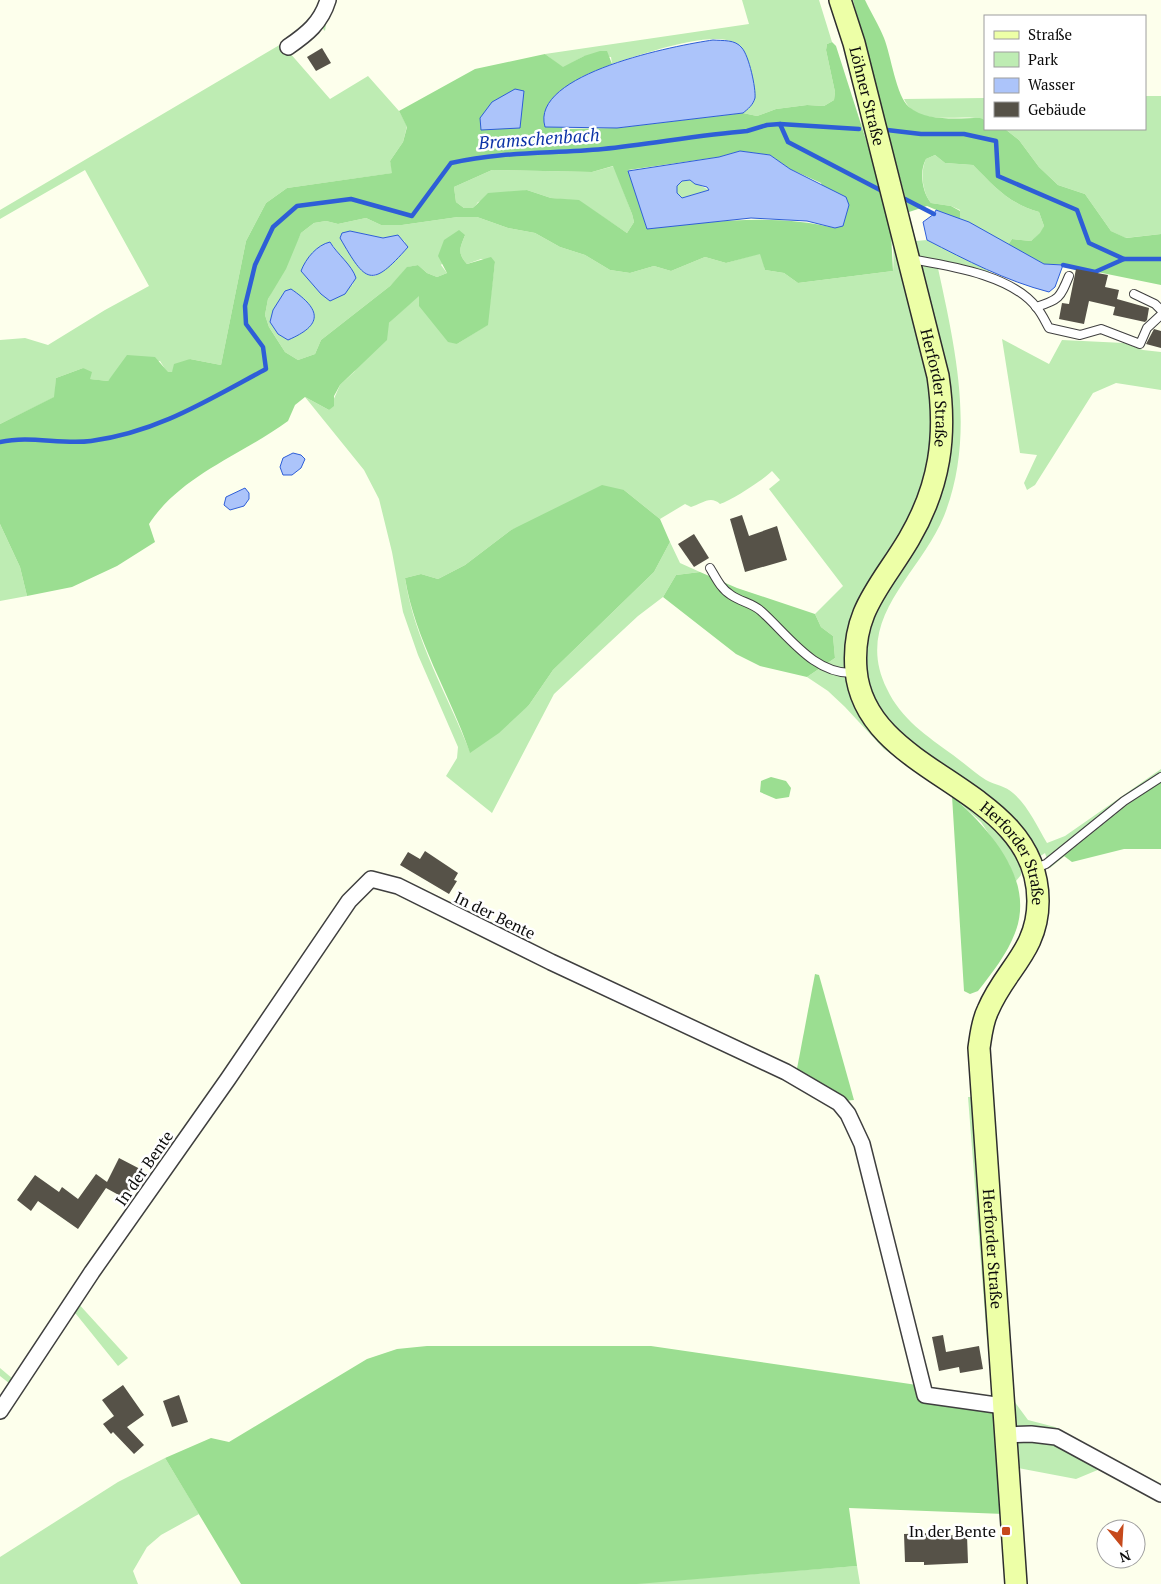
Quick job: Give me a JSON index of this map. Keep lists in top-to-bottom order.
{
  "streets": {
    "main road": ["Löhner Straße", "Herforder Straße"],
    "street": ["In der Bente"]
  },
  "crossings": [
    ["Löhner Straße", "Herforder Straße"],
    ["Herforder Straße", "In der Bente"]
  ],
  "water": ["Bramschenbach"],
  "places": {
    "transit": ["In der Bente"]
  },
  "legend": [
    "Straße",
    "Park",
    "Wasser",
    "Gebäude"
  ],
  "north": "bottom"
}
